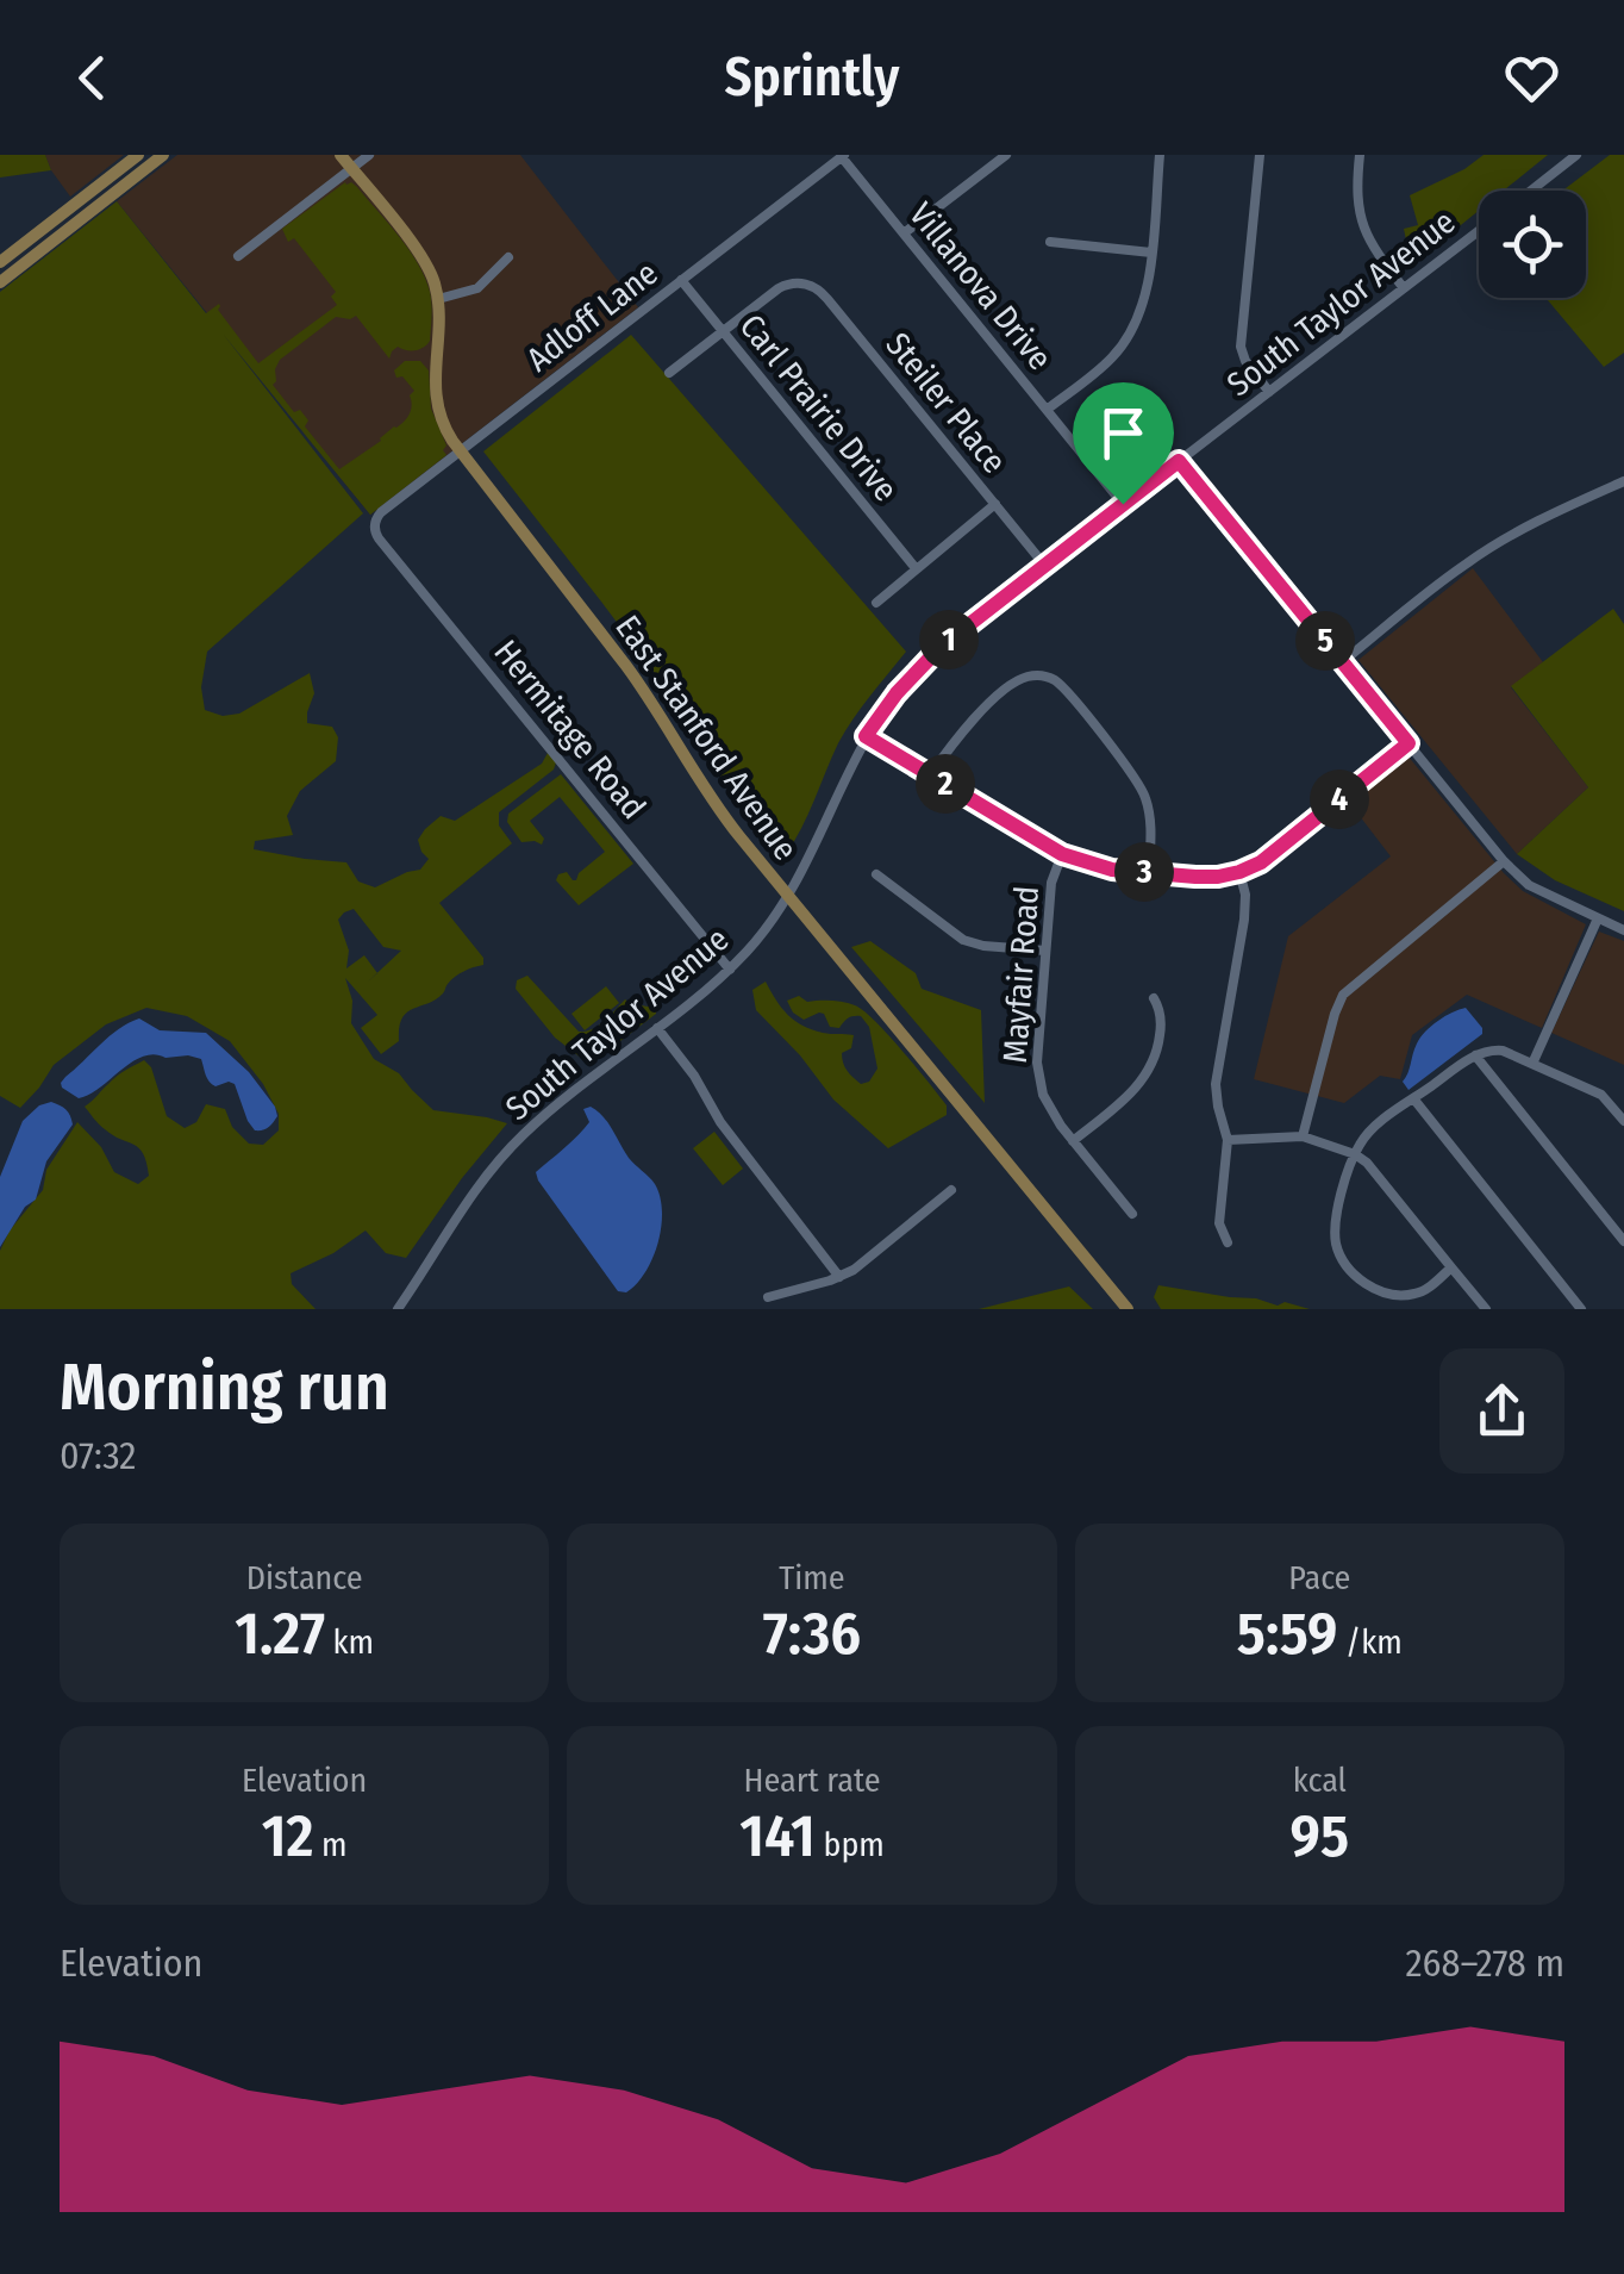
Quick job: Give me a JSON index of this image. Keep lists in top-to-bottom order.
{
  "streets": {
    "main road": ["East Stanford Avenue"],
    "street": [
      "Villanova Drive",
      "South Taylor Avenue",
      "Adloff Lane",
      "Steiler Place",
      "Carl Prairie Drive",
      "Hermitage Road",
      "Mayfair Road"
    ]
  },
  "crossings": [
    ["Villanova Drive", "South Taylor Avenue"],
    ["Villanova Drive", "Adloff Lane"],
    ["South Taylor Avenue", "Steiler Place"],
    ["South Taylor Avenue", "Hermitage Road"],
    ["South Taylor Avenue", "East Stanford Avenue"],
    ["Adloff Lane", "Carl Prairie Drive"],
    ["Adloff Lane", "Hermitage Road"],
    ["Adloff Lane", "East Stanford Avenue"],
    ["Steiler Place", "Carl Prairie Drive"]
  ],
  "page": {
    "header": "Sprintly",
    "pins": [
      "1",
      "5",
      "2",
      "4",
      "3"
    ],
    "heading": ["Morning run", "07:32"],
    "stats": [
      ["Distance", "1.27 km"],
      ["Time", "7:36"],
      ["Pace", "5:59 /km"],
      ["Elevation", "12 m"],
      ["Heart rate", "141 bpm"],
      ["kcal", "95"]
    ],
    "chart": ["Elevation", "268–278 m"]
  }
}
